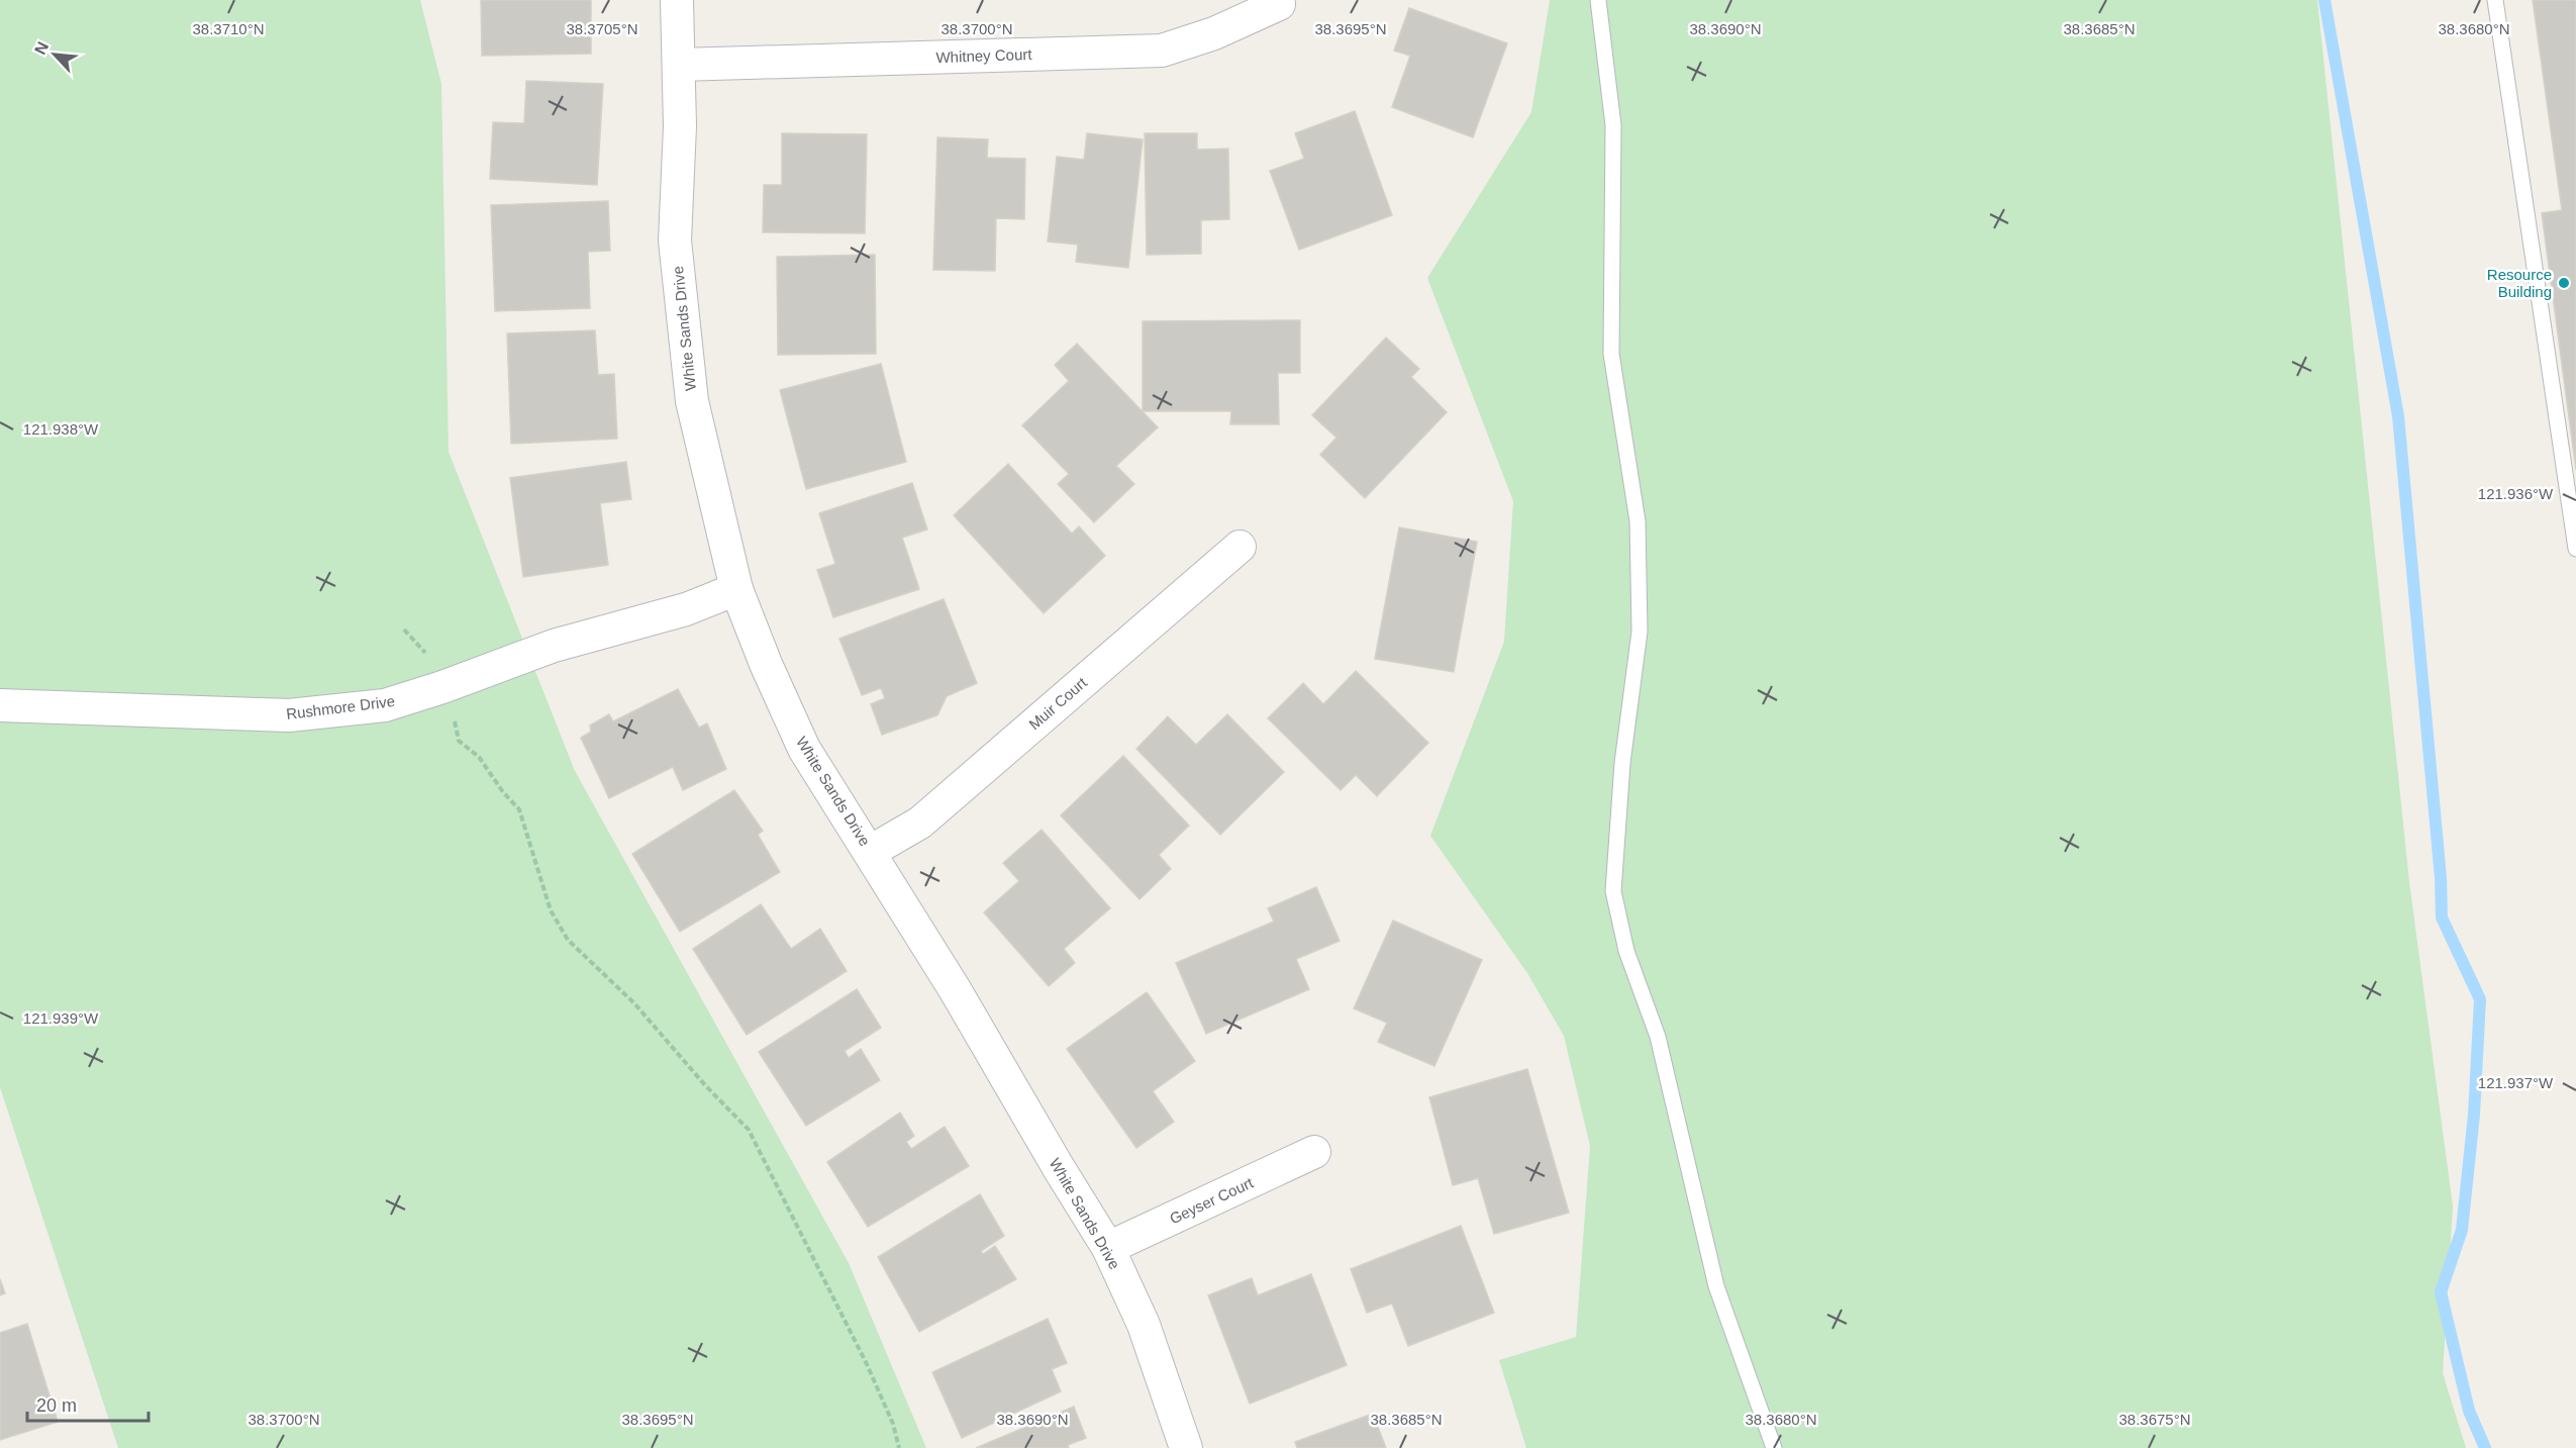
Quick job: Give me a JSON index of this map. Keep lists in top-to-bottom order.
{
  "streets": {
    "street": [
      "Whitney Court",
      "White Sands Drive",
      "Muir Court",
      "Rushmore Drive",
      "Geyser Court"
    ]
  },
  "crossings": [
    ["Whitney Court", "White Sands Drive"],
    ["White Sands Drive", "Muir Court"],
    ["White Sands Drive", "Rushmore Drive"],
    ["White Sands Drive", "Geyser Court"]
  ],
  "places": ["Resource Building"],
  "scale_bar": "20 m",
  "north": "top left",
  "coordinates": [
    "38.3710°N",
    "38.3705°N",
    "38.3700°N",
    "38.3695°N",
    "38.3690°N",
    "38.3685°N",
    "38.3680°N",
    "121.938°W",
    "121.936°W",
    "121.939°W",
    "121.937°W",
    "38.3675°N"
  ]
}
